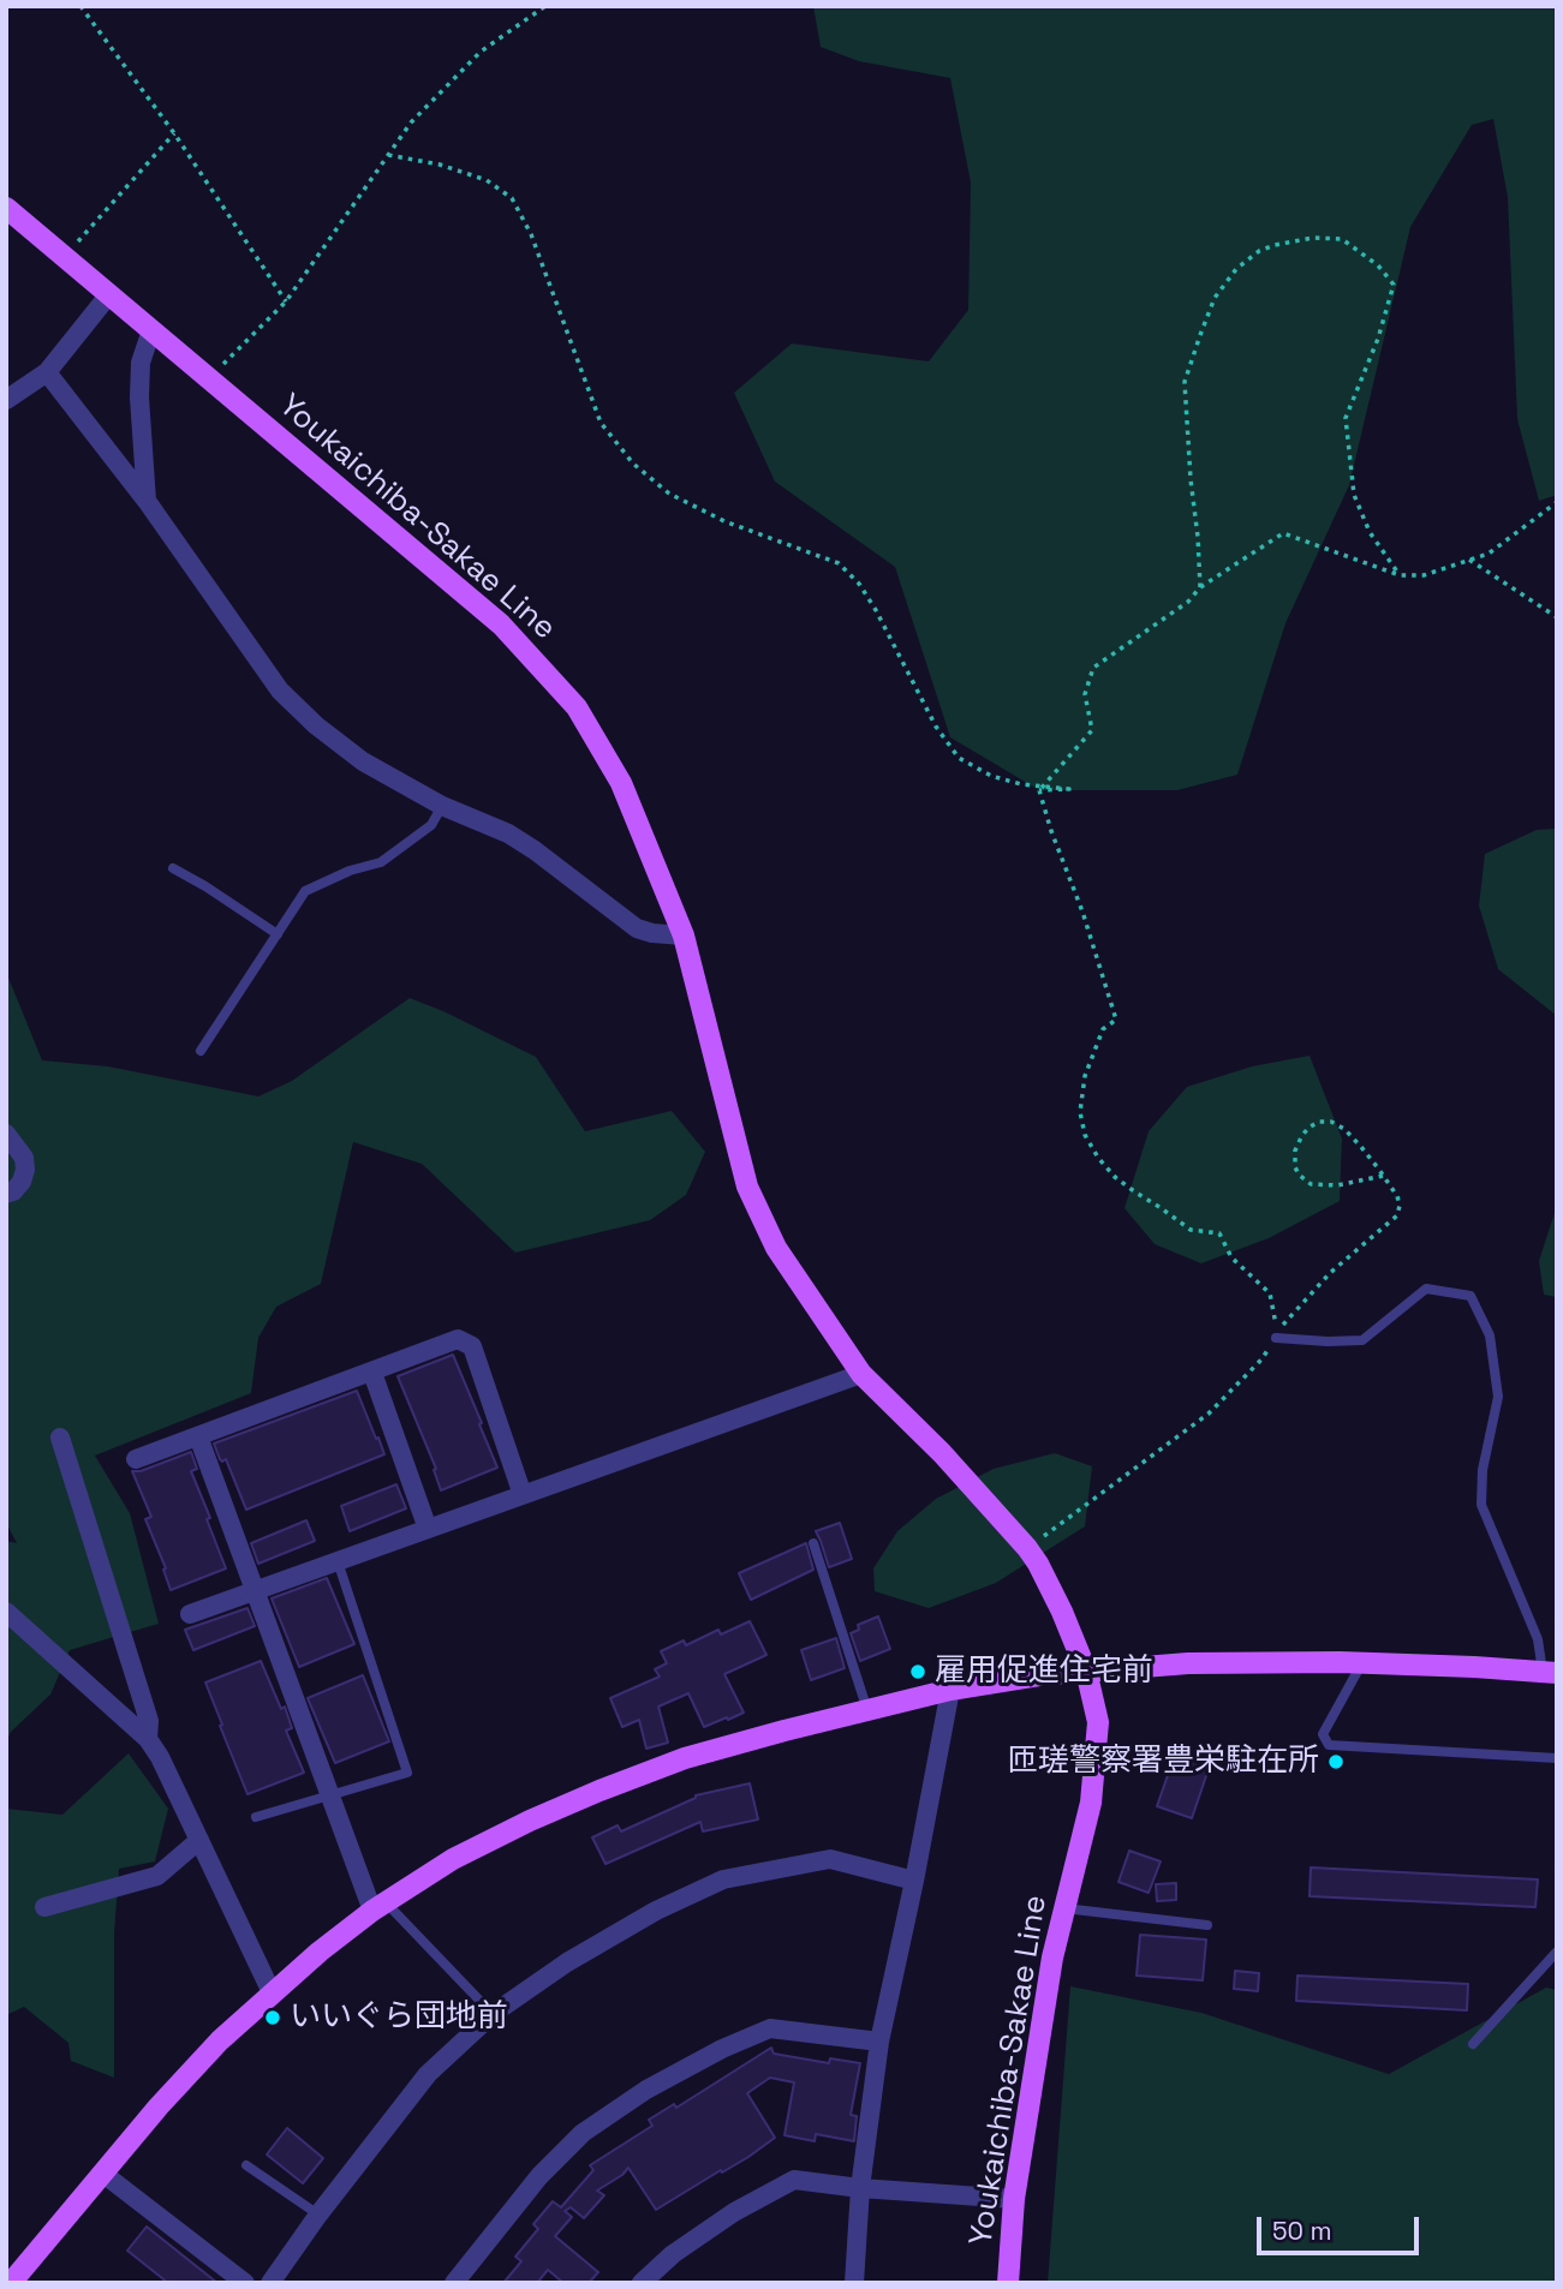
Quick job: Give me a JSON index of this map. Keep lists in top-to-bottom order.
{
  "streets": {
    "main road": ["Youkaichiba-Sakae Line"]
  },
  "places": ["雇用促進住宅前", "匝瑳警察署豊栄駐在所", "いいぐら団地前"],
  "scale_bar": "50 m"
}
